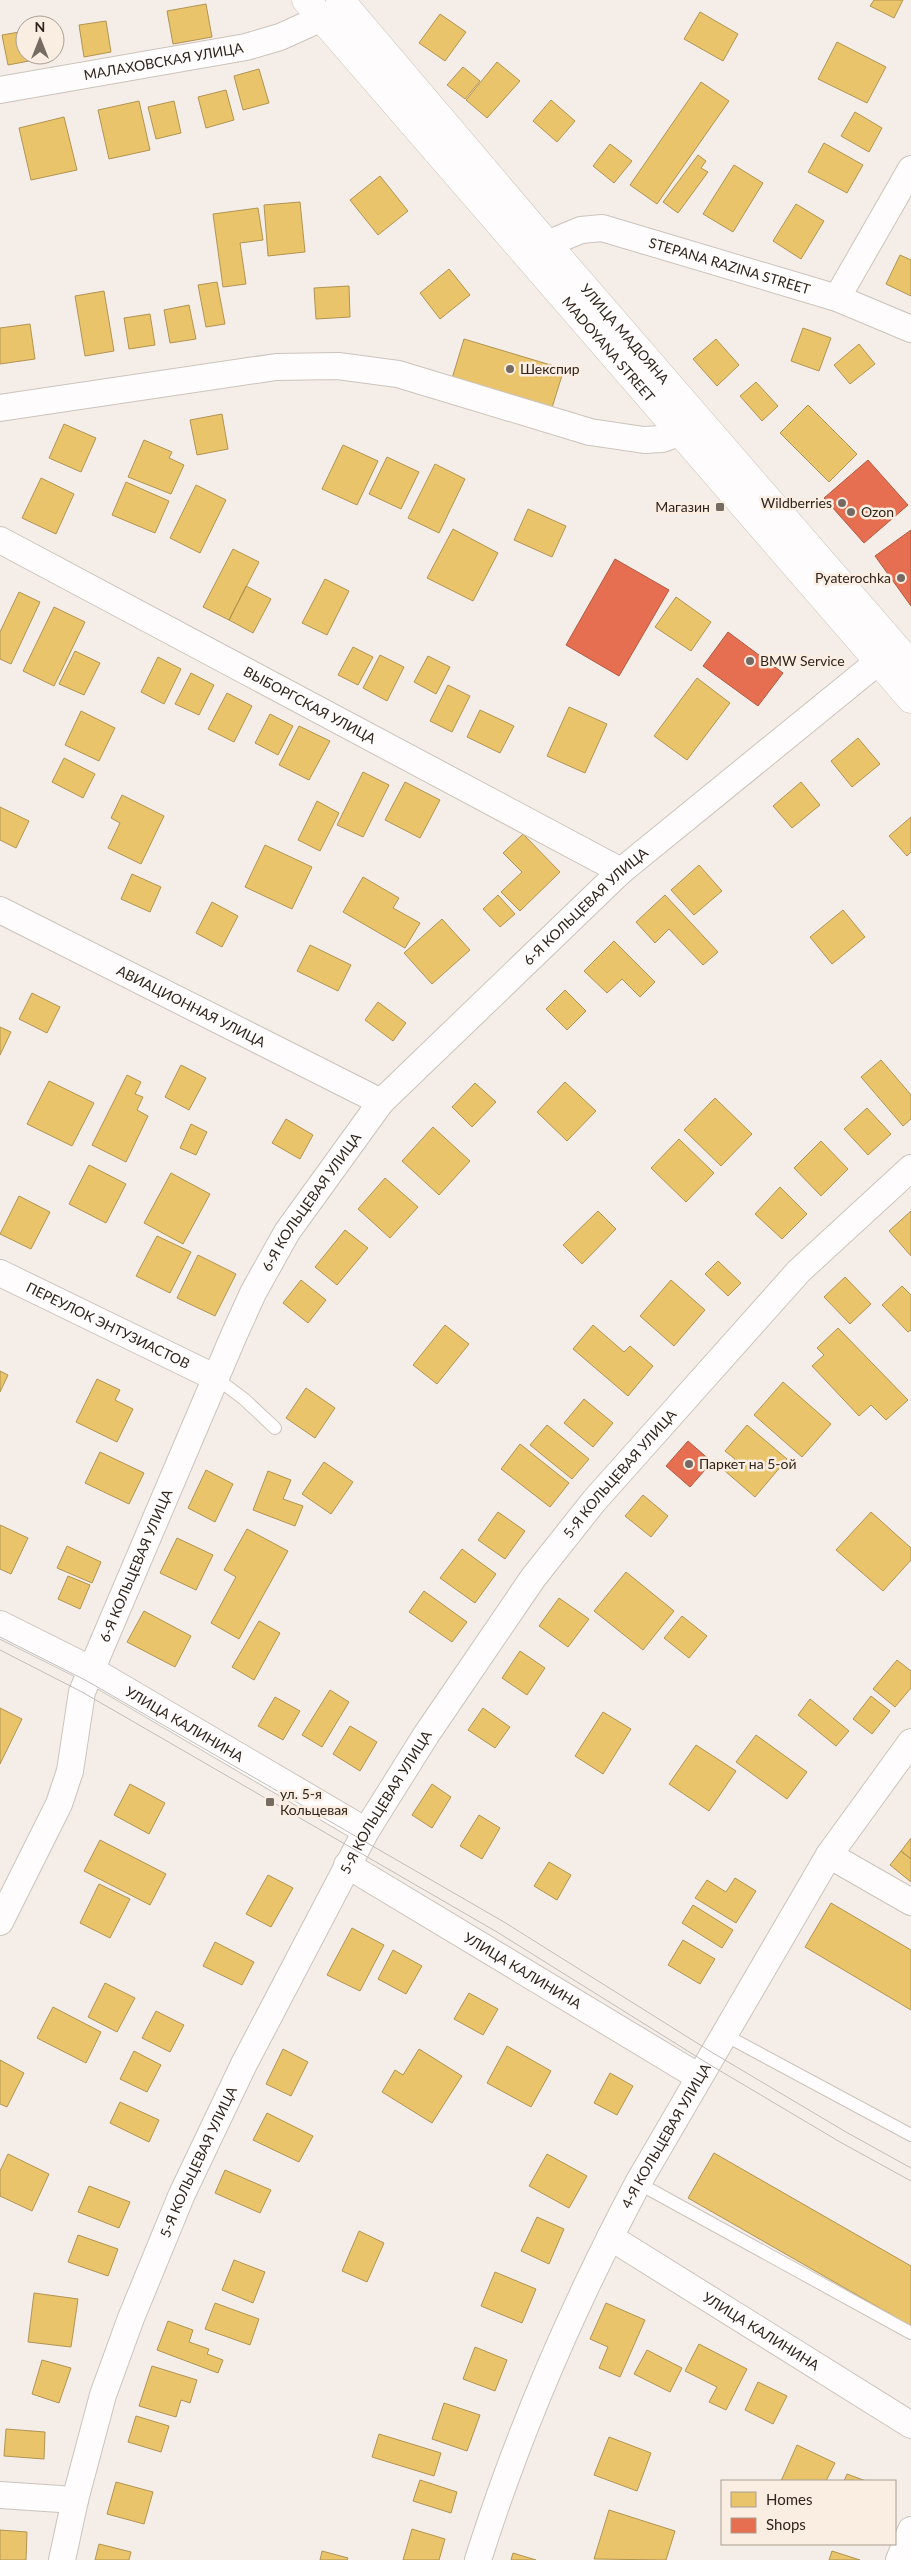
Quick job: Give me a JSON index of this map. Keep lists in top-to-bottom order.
{
  "streets": {
    "main road": ["УЛИЦА МАДОЯНА", "MADOYANA STREET"],
    "street": [
      "МАЛАХОВСКАЯ УЛИЦА",
      "STEPANA RAZINA STREET",
      "ВЫБОРГСКАЯ УЛИЦА",
      "6-Я КОЛЬЦЕВАЯ УЛИЦА",
      "АВИАЦИОННАЯ УЛИЦА",
      "ПЕРЕУЛОК ЭНТУЗИАСТОВ",
      "5-Я КОЛЬЦЕВАЯ УЛИЦА",
      "УЛИЦА КАЛИНИНА",
      "4-Я КОЛЬЦЕВАЯ УЛИЦА"
    ]
  },
  "crossings": [
    ["МАЛАХОВСКАЯ УЛИЦА", "УЛИЦА МАДОЯНА"],
    ["МАЛАХОВСКАЯ УЛИЦА", "MADOYANA STREET"],
    ["STEPANA RAZINA STREET", "УЛИЦА МАДОЯНА"],
    ["УЛИЦА МАДОЯНА", "MADOYANA STREET"],
    ["УЛИЦА МАДОЯНА", "6-Я КОЛЬЦЕВАЯ УЛИЦА"],
    ["MADOYANA STREET", "6-Я КОЛЬЦЕВАЯ УЛИЦА"],
    ["ВЫБОРГСКАЯ УЛИЦА", "6-Я КОЛЬЦЕВАЯ УЛИЦА"],
    ["6-Я КОЛЬЦЕВАЯ УЛИЦА", "АВИАЦИОННАЯ УЛИЦА"],
    ["6-Я КОЛЬЦЕВАЯ УЛИЦА", "ПЕРЕУЛОК ЭНТУЗИАСТОВ"],
    ["6-Я КОЛЬЦЕВАЯ УЛИЦА", "УЛИЦА КАЛИНИНА"],
    ["5-Я КОЛЬЦЕВАЯ УЛИЦА", "УЛИЦА КАЛИНИНА"],
    ["УЛИЦА КАЛИНИНА", "4-Я КОЛЬЦЕВАЯ УЛИЦА"]
  ],
  "places": {
    "other": [
      "Шекспир",
      "Wildberries",
      "Ozon",
      "Pyaterochka",
      "BMW Service",
      "Паркет на 5-ой"
    ],
    "transit": ["Магазин", "ул. 5-я Кольцевая"]
  },
  "legend": ["Homes", "Shops"],
  "north": "top"
}
